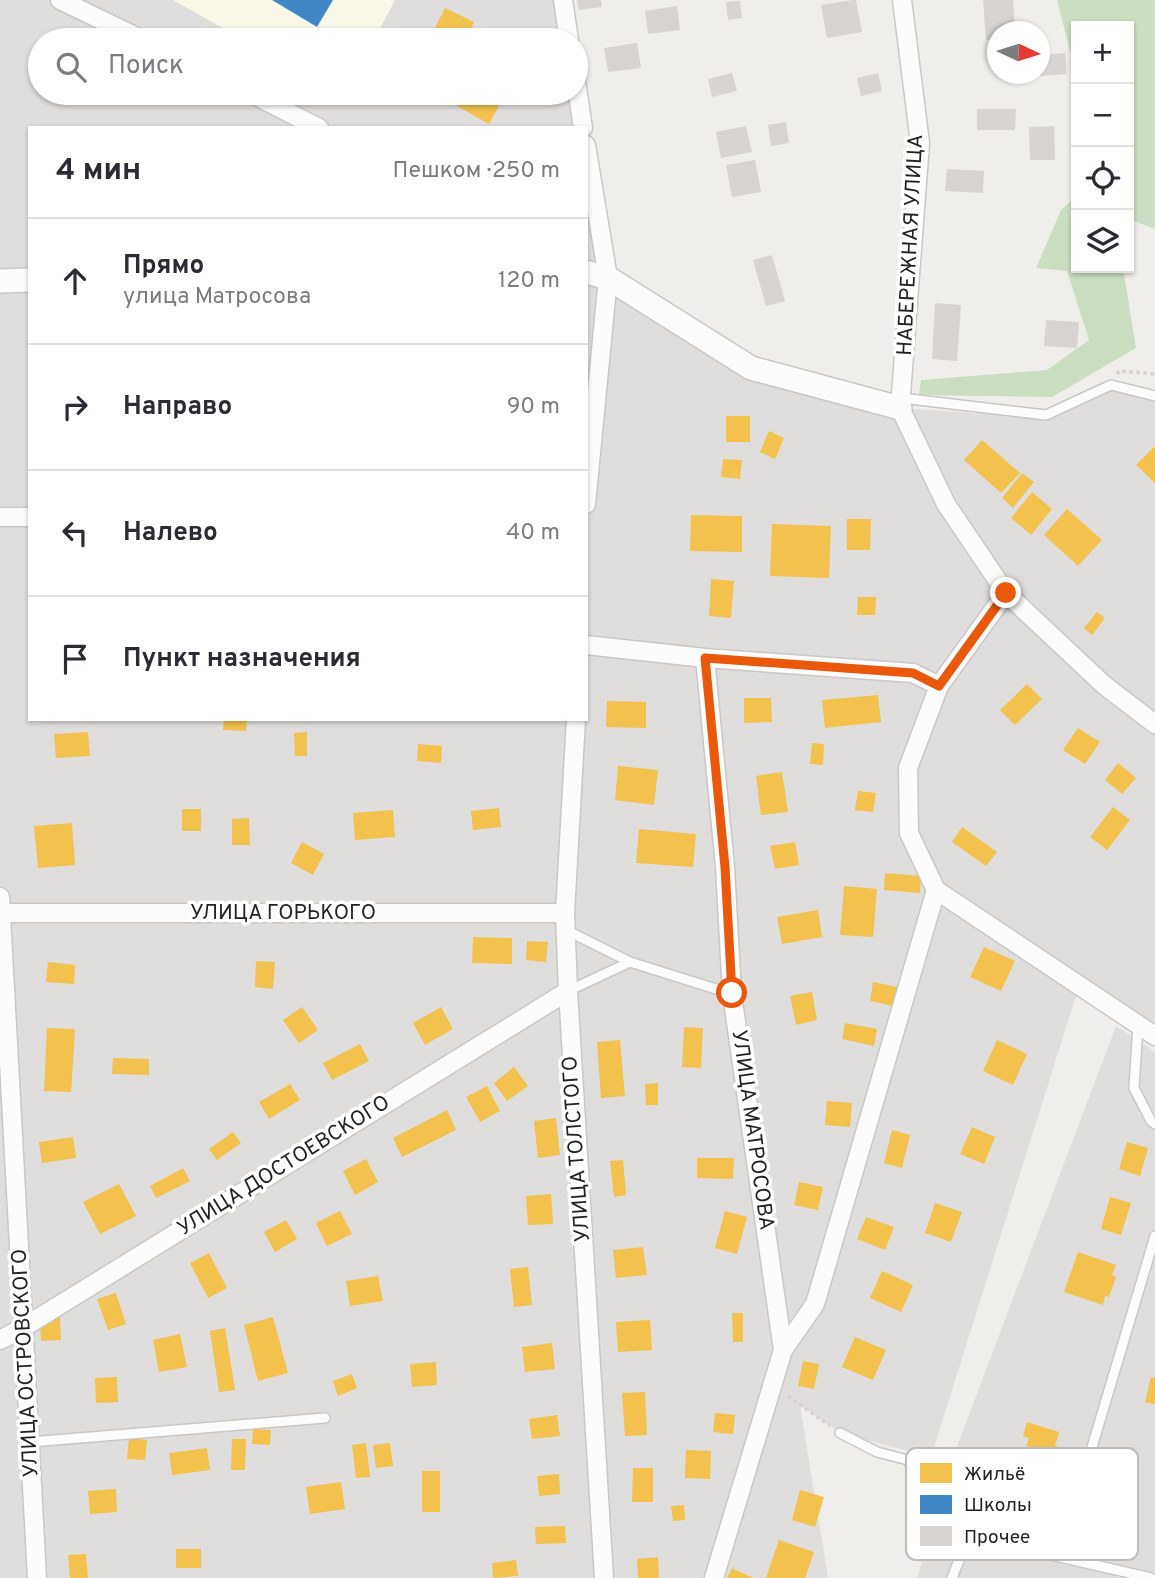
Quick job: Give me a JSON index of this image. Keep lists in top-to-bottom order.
{
  "streets": {
    "street": [
      "НАБЕРЕЖНАЯ УЛИЦА",
      "УЛИЦА ГОРЬКОГО",
      "УЛИЦА МАТРОСОВА",
      "УЛИЦА ТОЛСТОГО",
      "УЛИЦА ДОСТОЕВСКОГО",
      "УЛИЦА ОСТРОВСКОГО"
    ]
  },
  "crossings": [
    ["УЛИЦА ГОРЬКОГО", "УЛИЦА ТОЛСТОГО"],
    ["УЛИЦА ГОРЬКОГО", "УЛИЦА ОСТРОВСКОГО"],
    ["УЛИЦА ТОЛСТОГО", "УЛИЦА ДОСТОЕВСКОГО"],
    ["УЛИЦА ДОСТОЕВСКОГО", "УЛИЦА ОСТРОВСКОГО"]
  ],
  "legend": ["Жильё", "Школы", "Прочее"],
  "north": "right",
  "page": {
    "map_buttons": ["+", "−"],
    "search": "Поиск",
    "heading": ["4 мин", "Пешком · 250 m"],
    "list": [
      ["Прямо", "улица Матросова", "120 m"],
      ["Направо", "90 m"],
      ["Налево", "40 m"],
      "Пункт назначения"
    ]
  }
}
